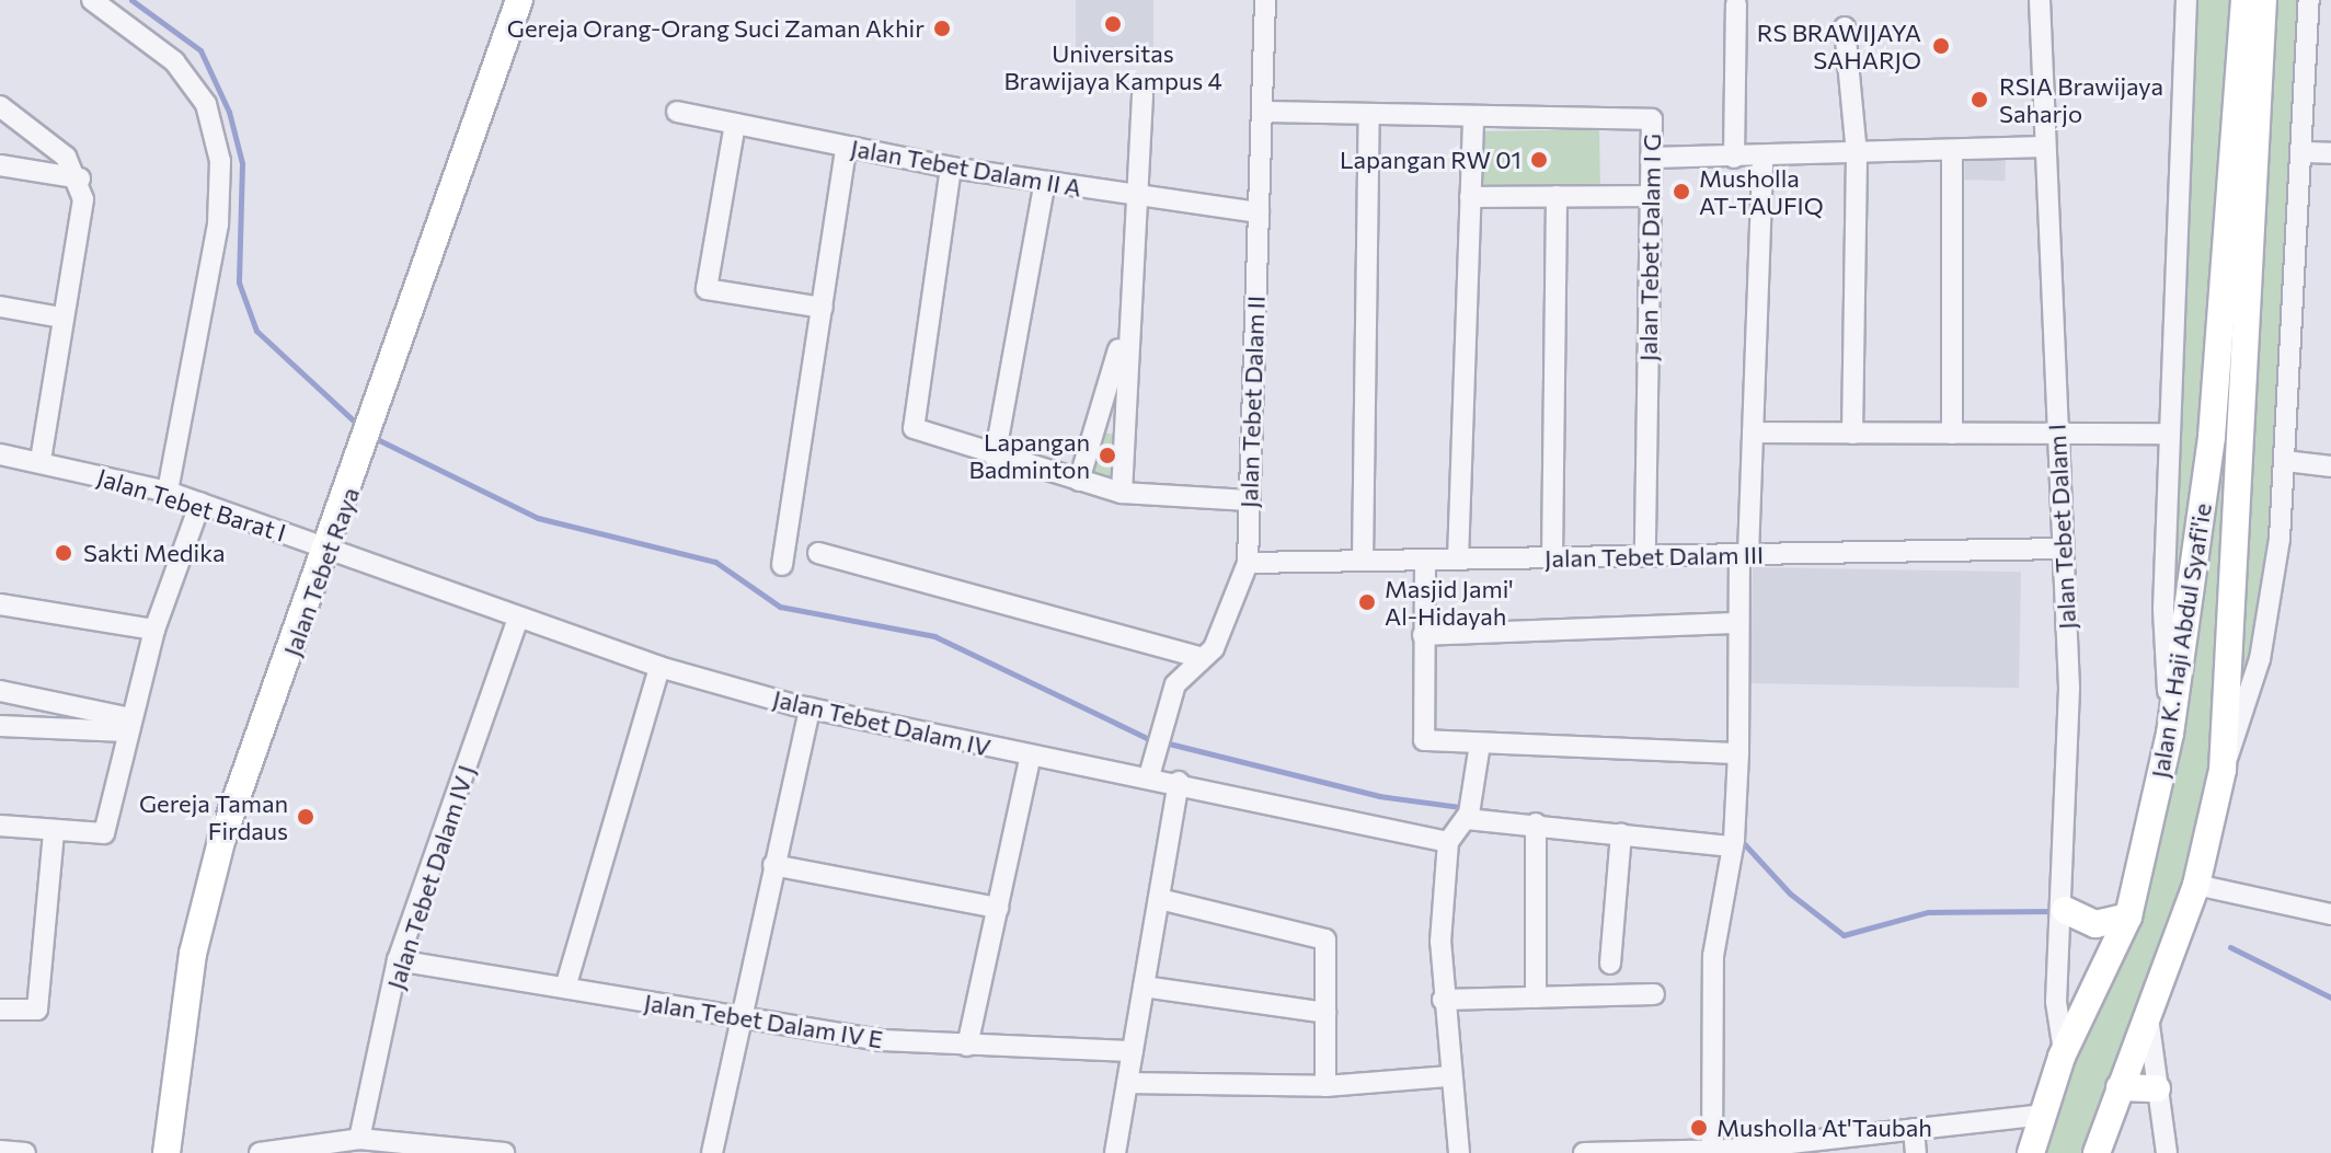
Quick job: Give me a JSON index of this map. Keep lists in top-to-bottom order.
{
  "streets": {
    "main road": ["Jalan Tebet Raya", "Jalan K. Haji Abdul Syafi'ie"],
    "street": [
      "Jalan Tebet Dalam II A",
      "Jalan Tebet Dalam I G",
      "Jalan Tebet Dalam II",
      "Jalan Tebet Barat I",
      "Jalan Tebet Dalam I",
      "Jalan Tebet Dalam III",
      "Jalan Tebet Dalam IV",
      "Jalan Tebet Dalam IV J",
      "Jalan Tebet Dalam IV E"
    ]
  },
  "crossings": [
    ["Jalan Tebet Dalam II A", "Jalan Tebet Dalam II"],
    ["Jalan Tebet Dalam I G", "Jalan Tebet Dalam II"],
    ["Jalan Tebet Dalam I G", "Jalan Tebet Dalam III"],
    ["Jalan Tebet Dalam II", "Jalan Tebet Dalam III"],
    ["Jalan Tebet Dalam II", "Jalan Tebet Dalam IV"],
    ["Jalan Tebet Barat I", "Jalan Tebet Raya"],
    ["Jalan Tebet Barat I", "Jalan Tebet Dalam IV"],
    ["Jalan Tebet Dalam I", "Jalan Tebet Dalam III"],
    ["Jalan Tebet Dalam I", "Jalan K. Haji Abdul Syafi'ie"],
    ["Jalan Tebet Raya", "Jalan Tebet Dalam IV"],
    ["Jalan Tebet Dalam IV", "Jalan Tebet Dalam IV J"],
    ["Jalan Tebet Dalam IV J", "Jalan Tebet Dalam IV E"]
  ],
  "places": [
    "Universitas Brawijaya Kampus 4",
    "Gereja Orang-Orang Suci Zaman Akhir",
    "RS BRAWIJAYA SAHARJO",
    "RSIA Brawijaya Saharjo",
    "Lapangan RW 01",
    "Musholla AT-TAUFIQ",
    "Lapangan Badminton",
    "Sakti Medika",
    "Masjid Jami' Al-Hidayah",
    "Gereja Taman Firdaus",
    "Musholla At'Taubah"
  ]
}
